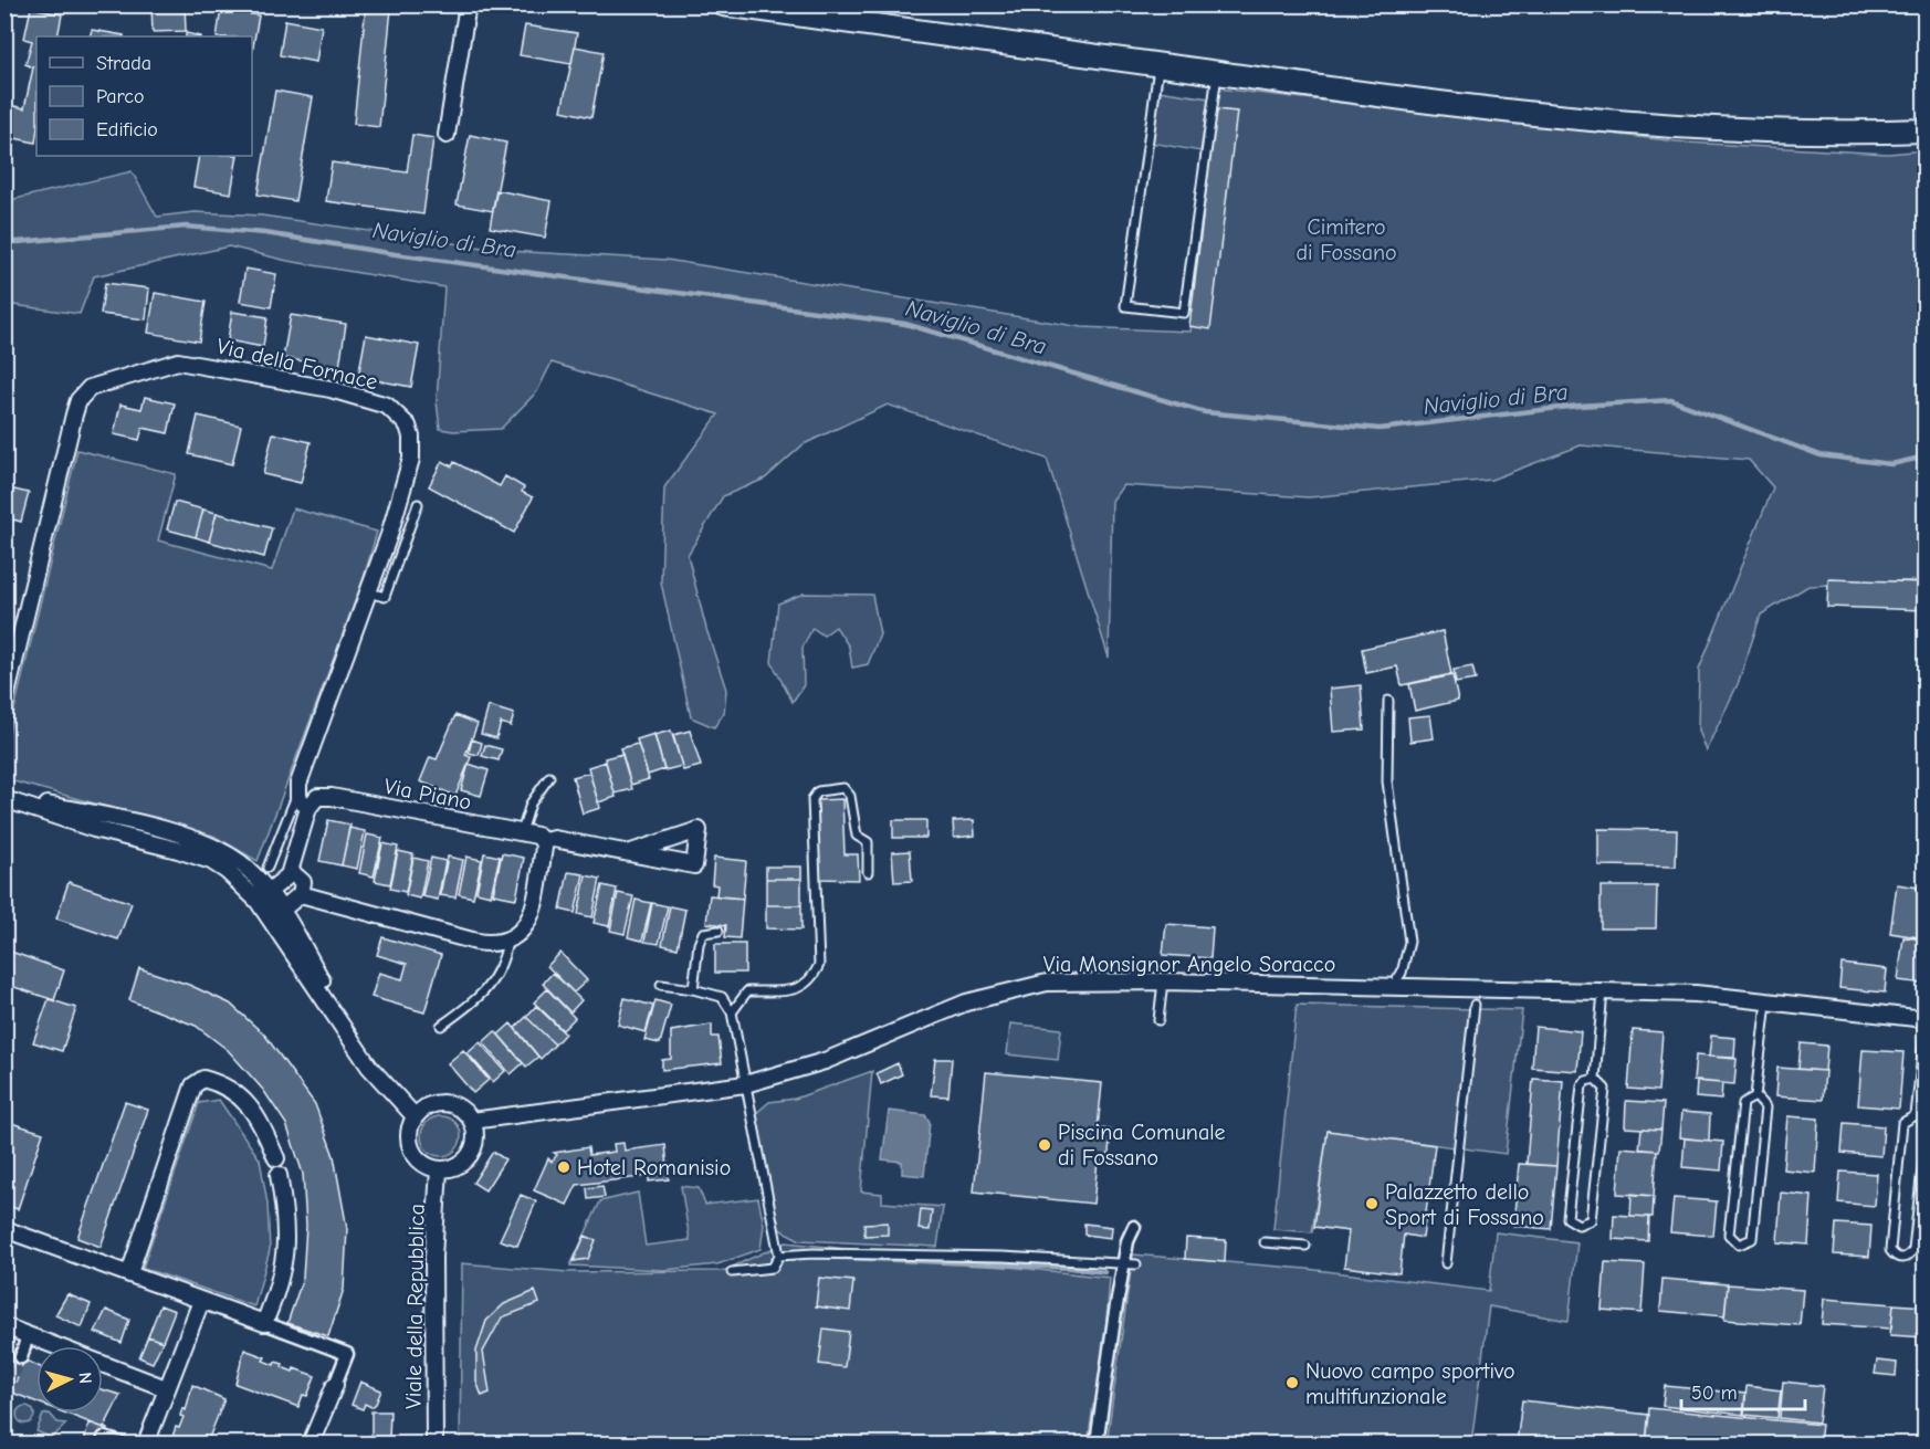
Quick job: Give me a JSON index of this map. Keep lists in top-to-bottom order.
{
  "streets": {
    "street": [
      "Via della Fornace",
      "Via Piano",
      "Via Monsignor Angelo Soracco",
      "Viale della Repubblica"
    ]
  },
  "crossings": [
    ["Via Monsignor Angelo Soracco", "Viale della Repubblica"]
  ],
  "water": ["Naviglio di Bra"],
  "parks": ["Cimitero di Fossano"],
  "places": [
    "Piscina Comunale di Fossano",
    "Hotel Romanisio",
    "Palazzetto dello Sport di Fossano",
    "Nuovo campo sportivo multifunzionale"
  ],
  "legend": ["Strada", "Parco", "Edificio"],
  "scale_bar": "50 m",
  "north": "right"
}
